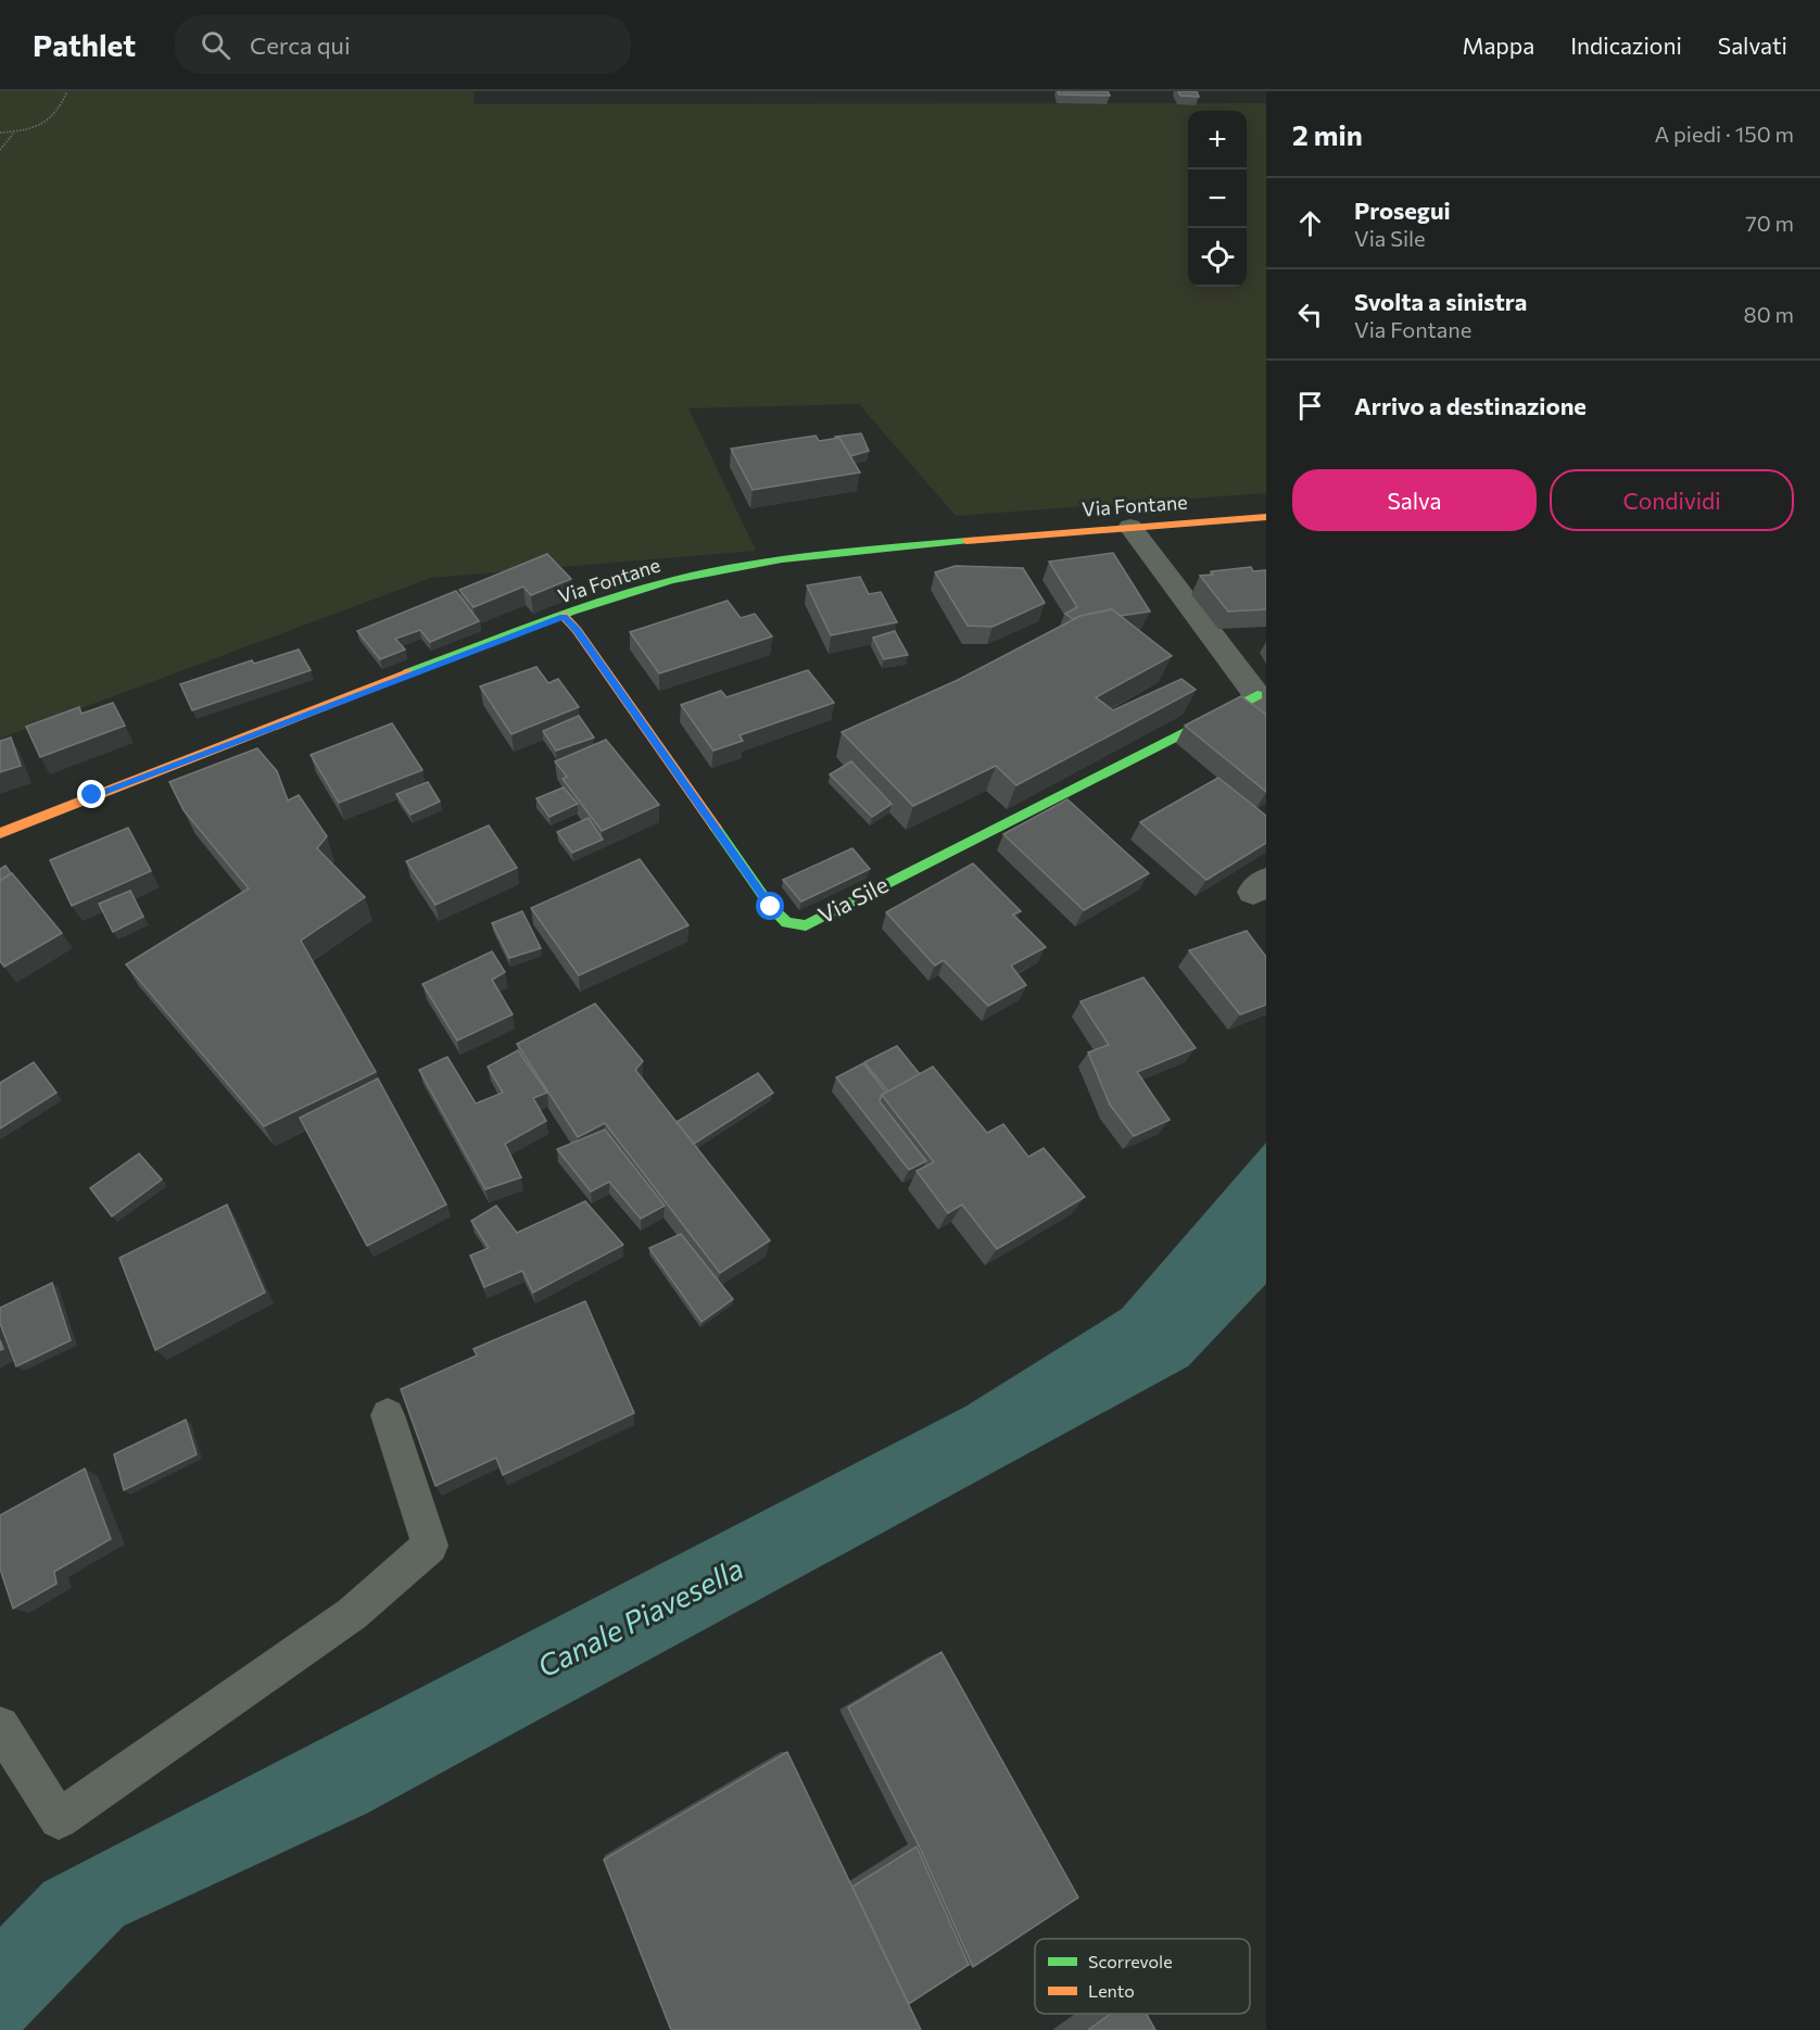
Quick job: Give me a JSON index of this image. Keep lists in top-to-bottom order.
{
  "streets": {
    "street": ["Via Fontane", "Via Sile"]
  },
  "crossings": [
    ["Via Fontane", "Via Sile"]
  ],
  "water": ["Canale Piavesella"],
  "legend": ["Scorrevole", "Lento"],
  "page": {
    "header": "Pathlet",
    "search": "Cerca qui",
    "nav": ["Mappa", "Indicazioni", "Salvati"],
    "heading": ["2 min", "A piedi · 150 m"],
    "map_buttons": ["+", "−"],
    "list": [
      ["Prosegui", "Via Sile", "70 m"],
      ["Svolta a sinistra", "Via Fontane", "80 m"],
      "Arrivo a destinazione"
    ],
    "buttons": ["Salva", "Condividi"]
  }
}
